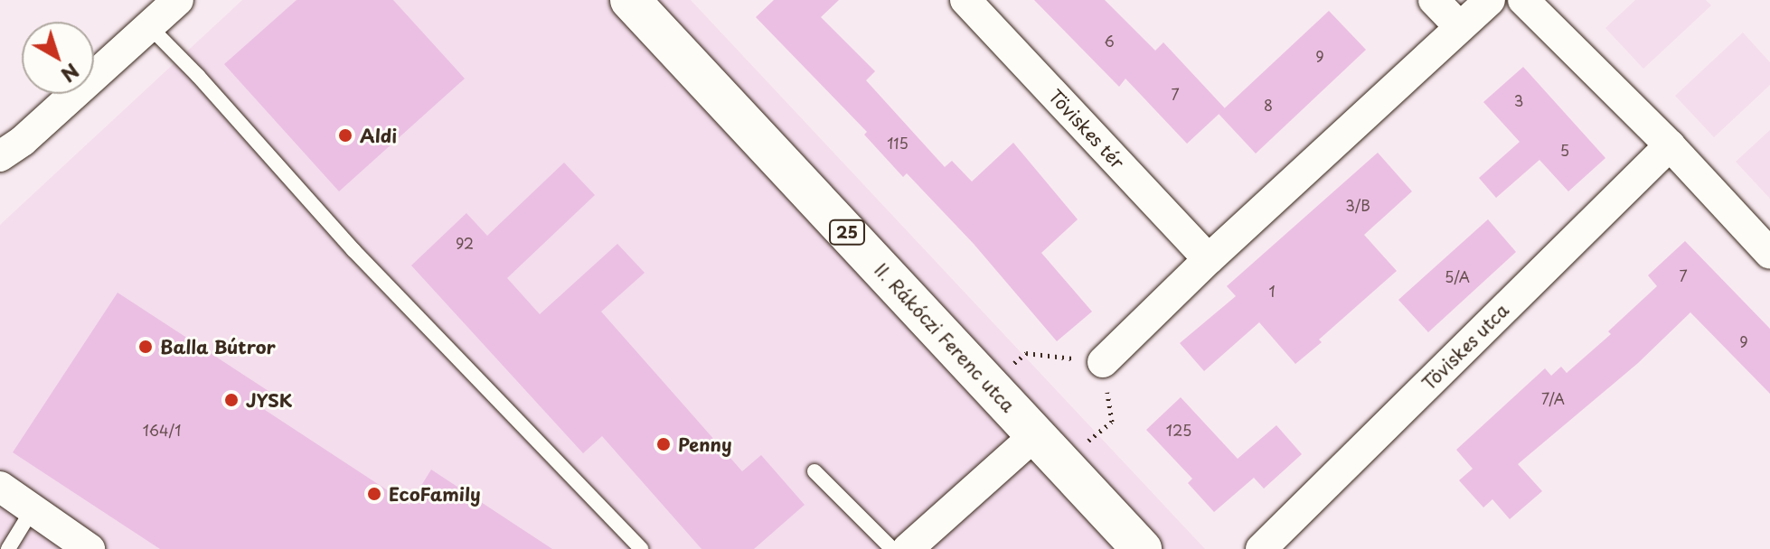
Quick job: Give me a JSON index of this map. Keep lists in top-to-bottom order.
{
  "streets": {
    "main road": ["25", "II. Rákóczi Ferenc utca"],
    "street": ["Töviskes tér", "Töviskes utca"]
  },
  "places": [
    "Aldi",
    "Balla Bútror",
    "JYSK",
    "Penny",
    "EcoFamily"
  ],
  "house_numbers": [
    "6",
    "9",
    "7",
    "3",
    "8",
    "115",
    "5",
    "3/B",
    "92",
    "7",
    "5/A",
    "1",
    "9",
    "7/A",
    "164/1",
    "125"
  ],
  "north": "bottom right"
}
